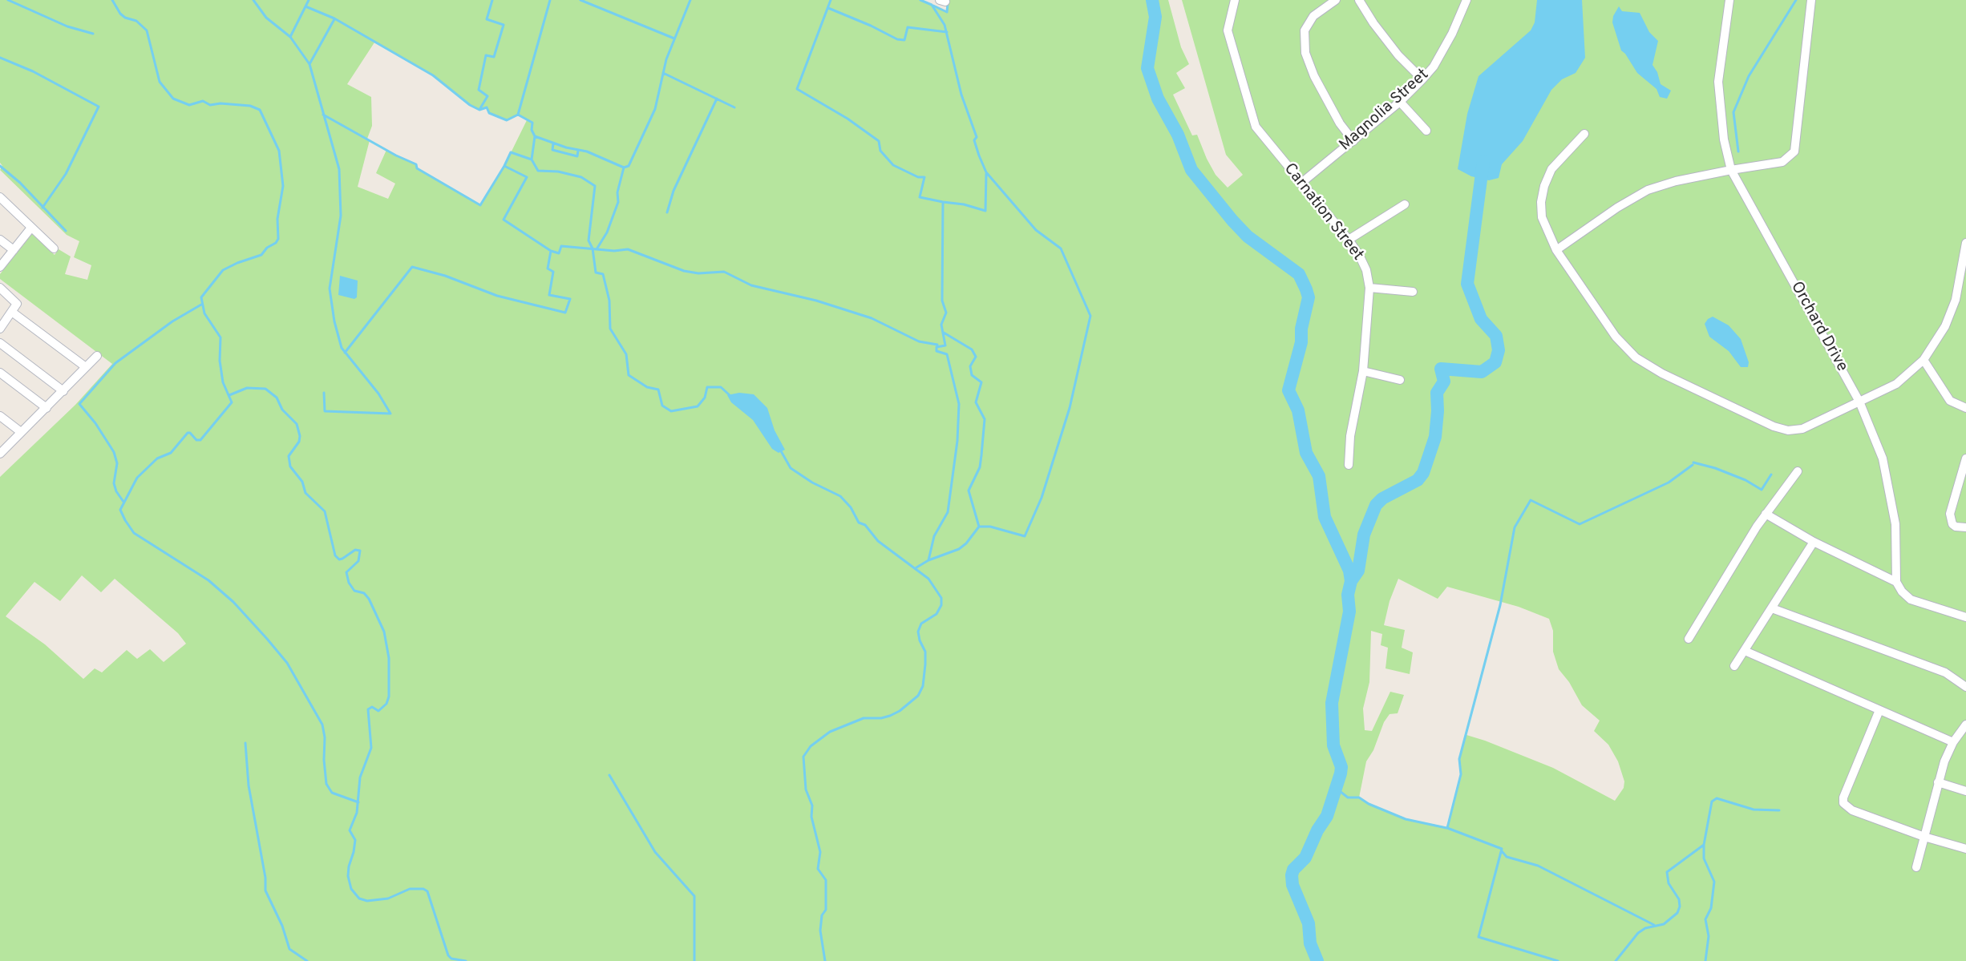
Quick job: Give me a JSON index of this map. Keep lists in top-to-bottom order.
{
  "streets": {
    "street": ["Magnolia Street", "Carnation Street", "Orchard Drive"]
  },
  "crossings": [
    ["Magnolia Street", "Carnation Street"]
  ]
}
